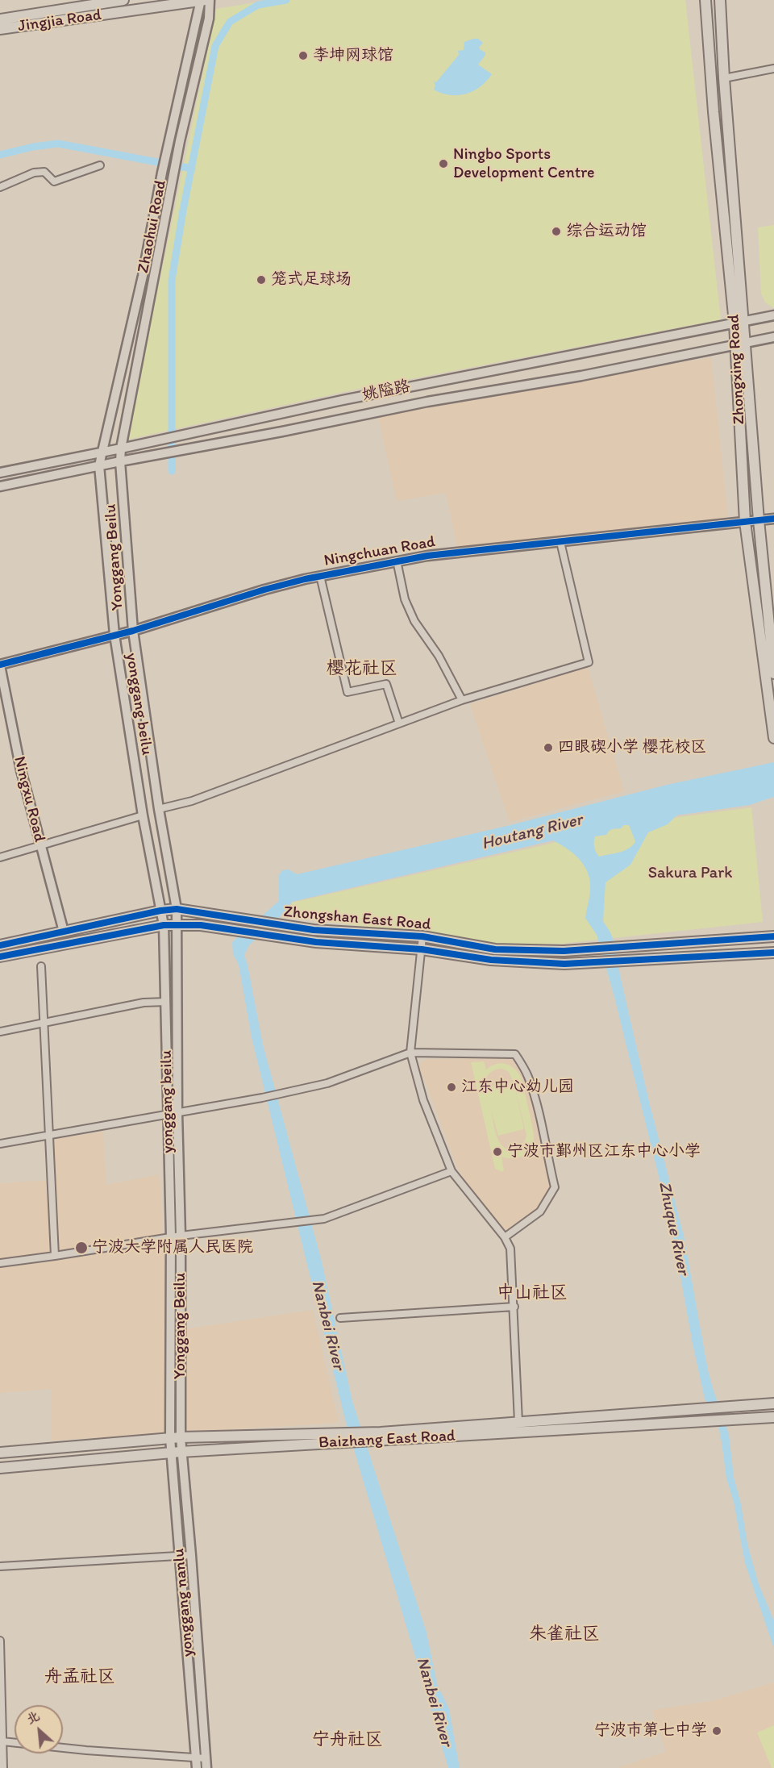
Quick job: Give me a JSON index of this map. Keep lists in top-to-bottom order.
{
  "streets": {
    "main road": [
      "Jingjia Road",
      "Zhaohui Road",
      "Zhongxing Road",
      "姚隘路",
      "Ningchuan Road",
      "Yonggang Beilu",
      "yonggang beilu",
      "Ningxu Road",
      "Zhongshan East Road",
      "Baizhang East Road",
      "yonggang nanlu"
    ]
  },
  "crossings": [
    ["Jingjia Road", "Zhaohui Road"],
    ["Zhaohui Road", "姚隘路"],
    ["Zhaohui Road", "Yonggang Beilu"],
    ["Zhaohui Road", "yonggang beilu"],
    ["Zhongxing Road", "姚隘路"],
    ["Zhongxing Road", "Ningchuan Road"],
    ["姚隘路", "Yonggang Beilu"],
    ["姚隘路", "yonggang beilu"],
    ["Ningchuan Road", "Yonggang Beilu"],
    ["Ningchuan Road", "yonggang beilu"],
    ["Ningchuan Road", "Ningxu Road"],
    ["Yonggang Beilu", "yonggang beilu"],
    ["Yonggang Beilu", "Zhongshan East Road"],
    ["Yonggang Beilu", "Baizhang East Road"],
    ["Yonggang Beilu", "yonggang nanlu"],
    ["yonggang beilu", "Zhongshan East Road"],
    ["yonggang beilu", "Baizhang East Road"],
    ["yonggang beilu", "yonggang nanlu"],
    ["Ningxu Road", "Zhongshan East Road"],
    ["Baizhang East Road", "yonggang nanlu"]
  ],
  "districts": [
    "樱花社区",
    "中山社区",
    "朱雀社区",
    "舟孟社区",
    "宁舟社区"
  ],
  "water": ["Houtang River", "Zhuque River", "Nanbei River"],
  "parks": ["Sakura Park"],
  "places": [
    "李坤网球馆",
    "Ningbo Sports Development Centre",
    "综合运动馆",
    "笼式足球场",
    "四眼碶小学 樱花校区",
    "江东中心幼儿园",
    "宁波市鄞州区江东中心小学",
    "宁波大学附属人民医院",
    "宁波市第七中学"
  ],
  "north": "top left"
}
